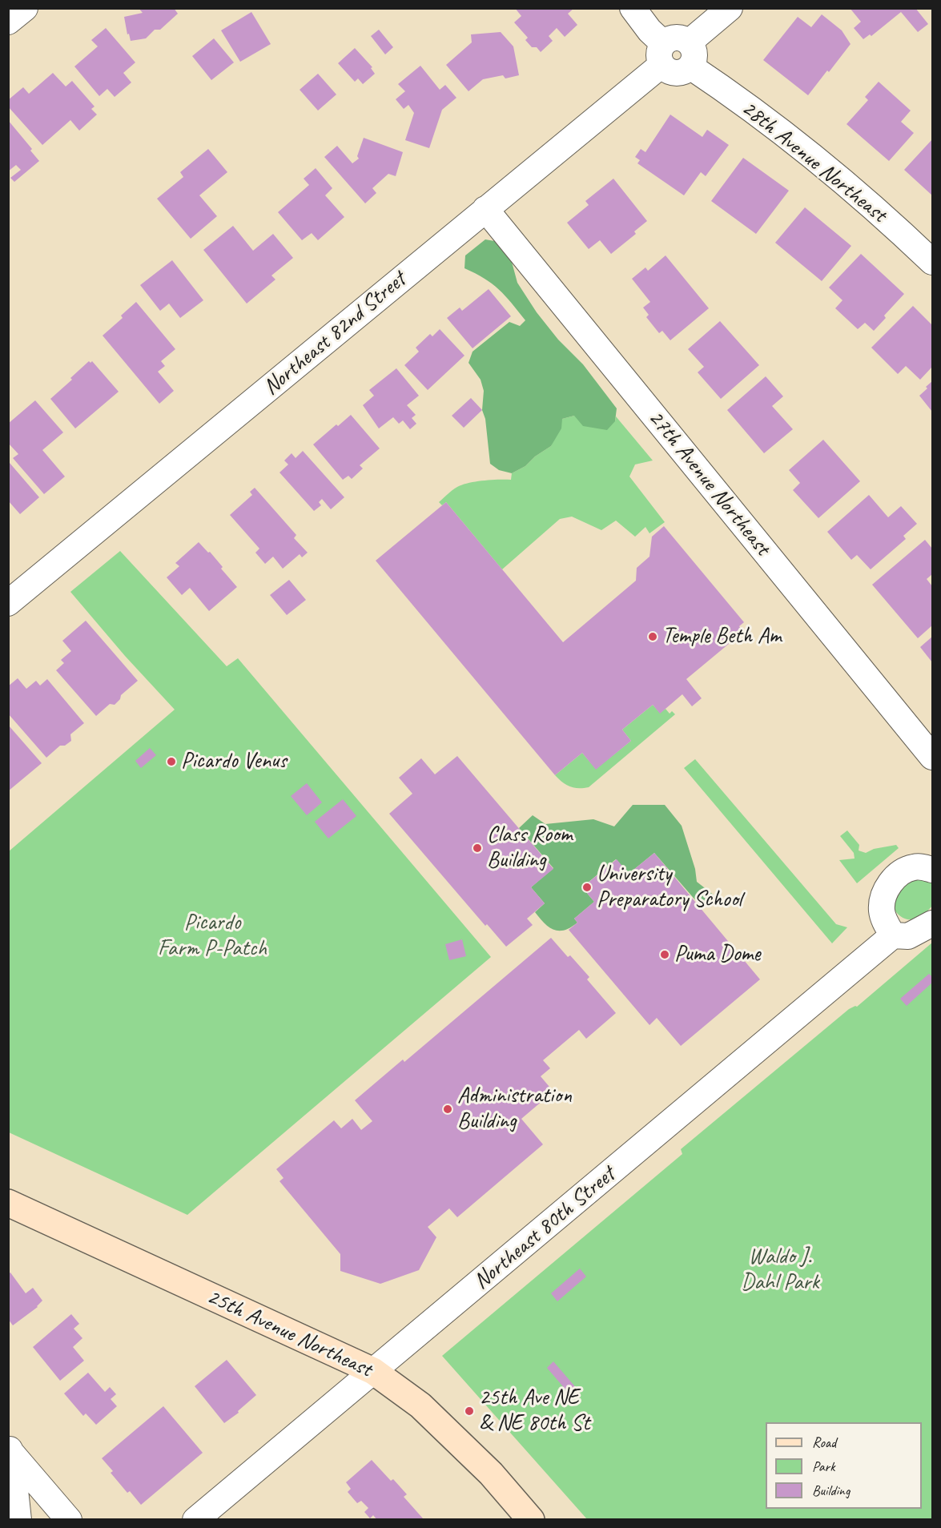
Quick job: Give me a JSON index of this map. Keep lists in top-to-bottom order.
{
  "streets": {
    "main road": ["25th Avenue Northeast"],
    "street": [
      "28th Avenue Northeast",
      "Northeast 82nd Street",
      "27th Avenue Northeast",
      "Northeast 80th Street"
    ]
  },
  "crossings": [
    ["Northeast 82nd Street", "27th Avenue Northeast"],
    ["Northeast 80th Street", "25th Avenue Northeast"]
  ],
  "parks": ["Picardo Farm P-Patch", "Waldo J. Dahl Park"],
  "places": [
    "Temple Beth Am",
    "Picardo Venus",
    "Class Room Building",
    "University Preparatory School",
    "Puma Dome",
    "Administration Building",
    "25th Ave NE & NE 80th St"
  ],
  "legend": ["Road", "Park", "Building"]
}
